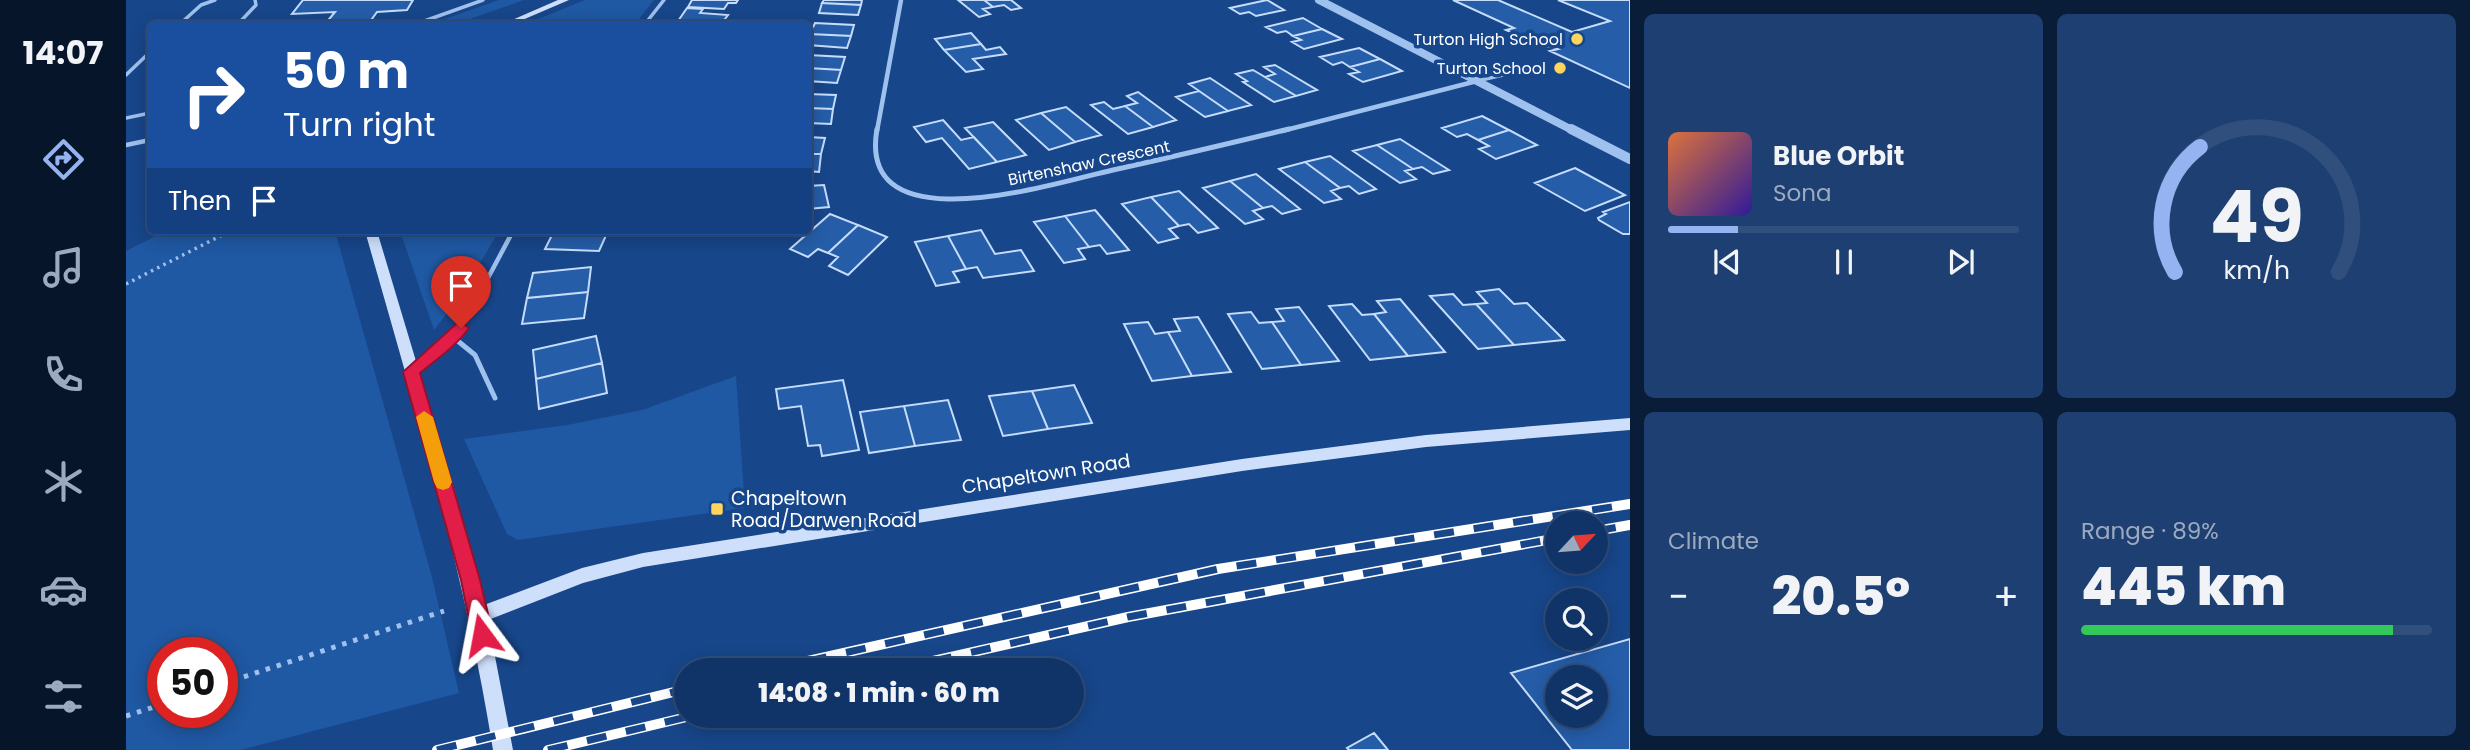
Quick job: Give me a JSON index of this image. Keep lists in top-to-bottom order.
{
  "streets": {
    "main road": ["Chapeltown Road"],
    "street": ["Birtenshaw Crescent"]
  },
  "places": {
    "other": ["Turton High School", "Turton School"],
    "transit": ["Chapeltown Road/Darwen Road"]
  },
  "north": "top right",
  "page": {
    "tabs": "14:07",
    "turn": ["50 m", "Turn right"],
    "song": ["Blue Orbit", "Sona"],
    "then": "Then",
    "tile": [
      "Climate",
      ["Range · 89%", "445 km"]
    ],
    "heat": ["−", "20.5°", "+"],
    "limit": "50",
    "trip": "14:08 · 1 min · 60 m",
    "gauge": ["49", "km/h"]
  }
}
